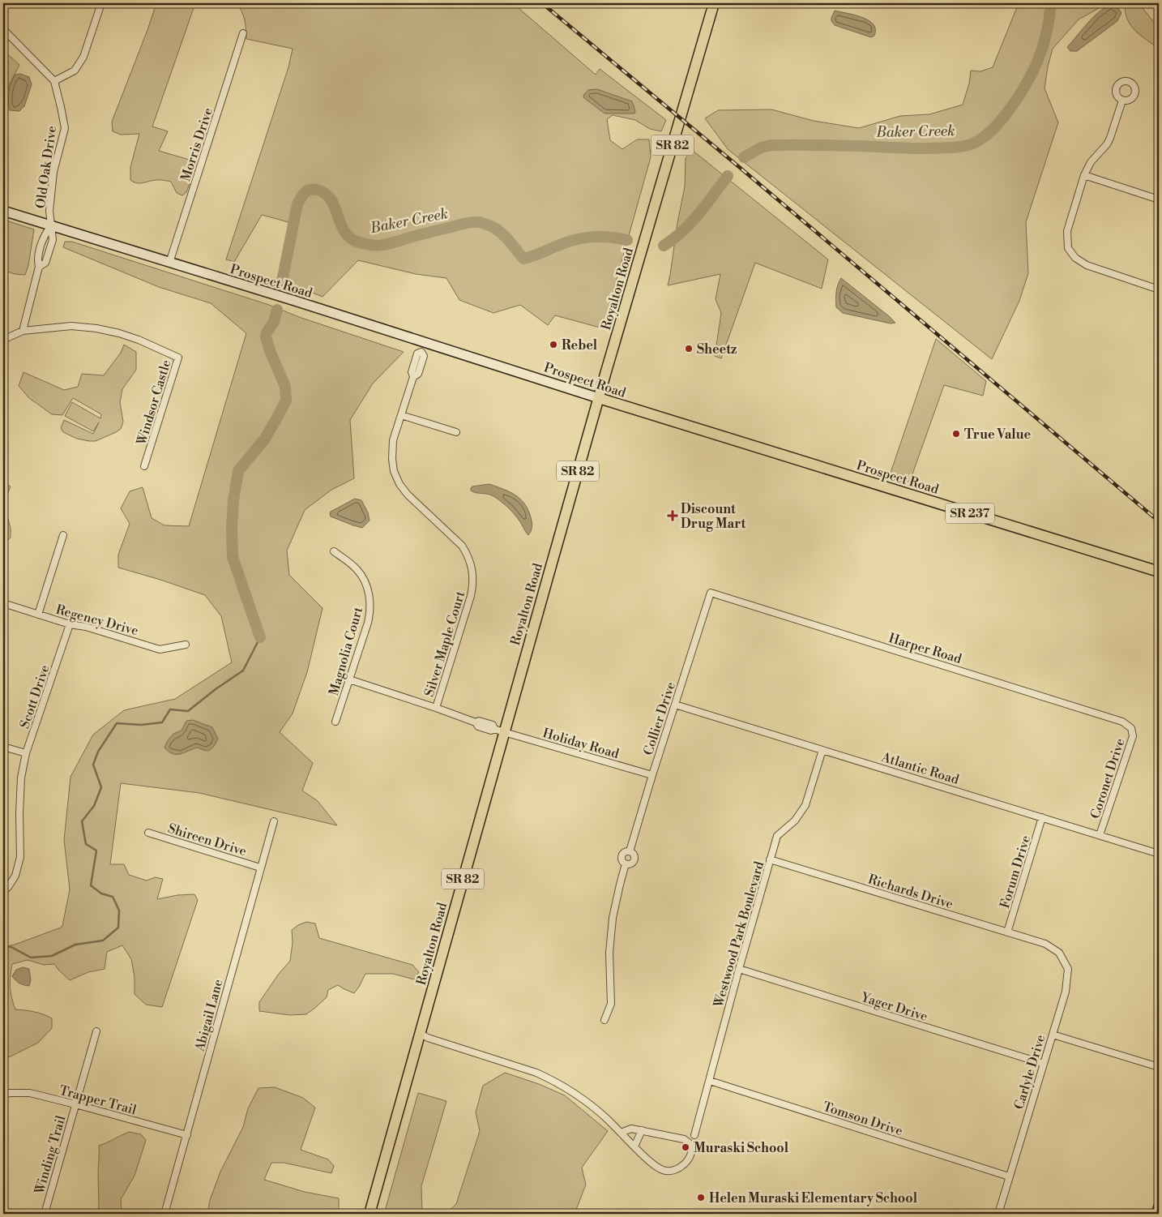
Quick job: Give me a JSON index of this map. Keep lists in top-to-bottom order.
{
  "streets": {
    "main road": [
      "SR 82",
      "Prospect Road",
      "Royalton Road",
      "SR 237"
    ],
    "street": [
      "Morris Drive",
      "Old Oak Drive",
      "Windsor Castle",
      "Regency Drive",
      "Silver Maple Court",
      "Harper Road",
      "Magnolia Court",
      "Scott Drive",
      "Collier Drive",
      "Holiday Road",
      "Atlantic Road",
      "Coronet Drive",
      "Shireen Drive",
      "Forum Drive",
      "Richards Drive",
      "Westwood Park Boulevard",
      "Yager Drive",
      "Abigail Lane",
      "Carlyle Drive",
      "Trapper Trail",
      "Tomson Drive",
      "Winding Trail"
    ]
  },
  "crossings": [
    ["Morris Drive", "Prospect Road"],
    ["Old Oak Drive", "Prospect Road"],
    ["Prospect Road", "Royalton Road"],
    ["Prospect Road", "Silver Maple Court"],
    ["Royalton Road", "Holiday Road"],
    ["Regency Drive", "Scott Drive"],
    ["Silver Maple Court", "Holiday Road"],
    ["Harper Road", "Collier Drive"],
    ["Harper Road", "Coronet Drive"],
    ["Magnolia Court", "Holiday Road"],
    ["Collier Drive", "Holiday Road"],
    ["Collier Drive", "Atlantic Road"],
    ["Atlantic Road", "Coronet Drive"],
    ["Atlantic Road", "Forum Drive"],
    ["Atlantic Road", "Westwood Park Boulevard"],
    ["Shireen Drive", "Abigail Lane"],
    ["Forum Drive", "Richards Drive"],
    ["Richards Drive", "Westwood Park Boulevard"],
    ["Richards Drive", "Carlyle Drive"],
    ["Westwood Park Boulevard", "Yager Drive"],
    ["Westwood Park Boulevard", "Tomson Drive"],
    ["Yager Drive", "Carlyle Drive"],
    ["Abigail Lane", "Trapper Trail"],
    ["Carlyle Drive", "Tomson Drive"],
    ["Trapper Trail", "Winding Trail"]
  ],
  "water": ["Baker Creek"],
  "places": {
    "other": [
      "Rebel",
      "Sheetz",
      "True Value",
      "Muraski School",
      "Helen Muraski Elementary School"
    ],
    "health": ["Discount Drug Mart"]
  }
}
